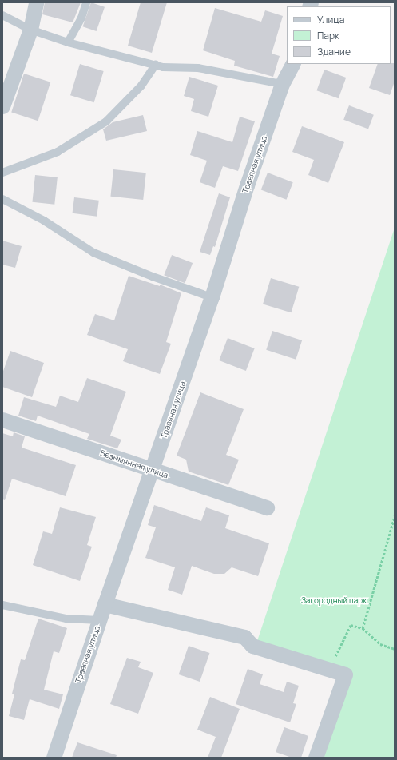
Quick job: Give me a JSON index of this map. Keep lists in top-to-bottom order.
{
  "streets": {
    "street": ["Травяная улица", "Безымянная улица"]
  },
  "crossings": [
    ["Травяная улица", "Безымянная улица"]
  ],
  "parks": ["Загородный парк"],
  "legend": ["Улица", "Парк", "Здание"]
}
